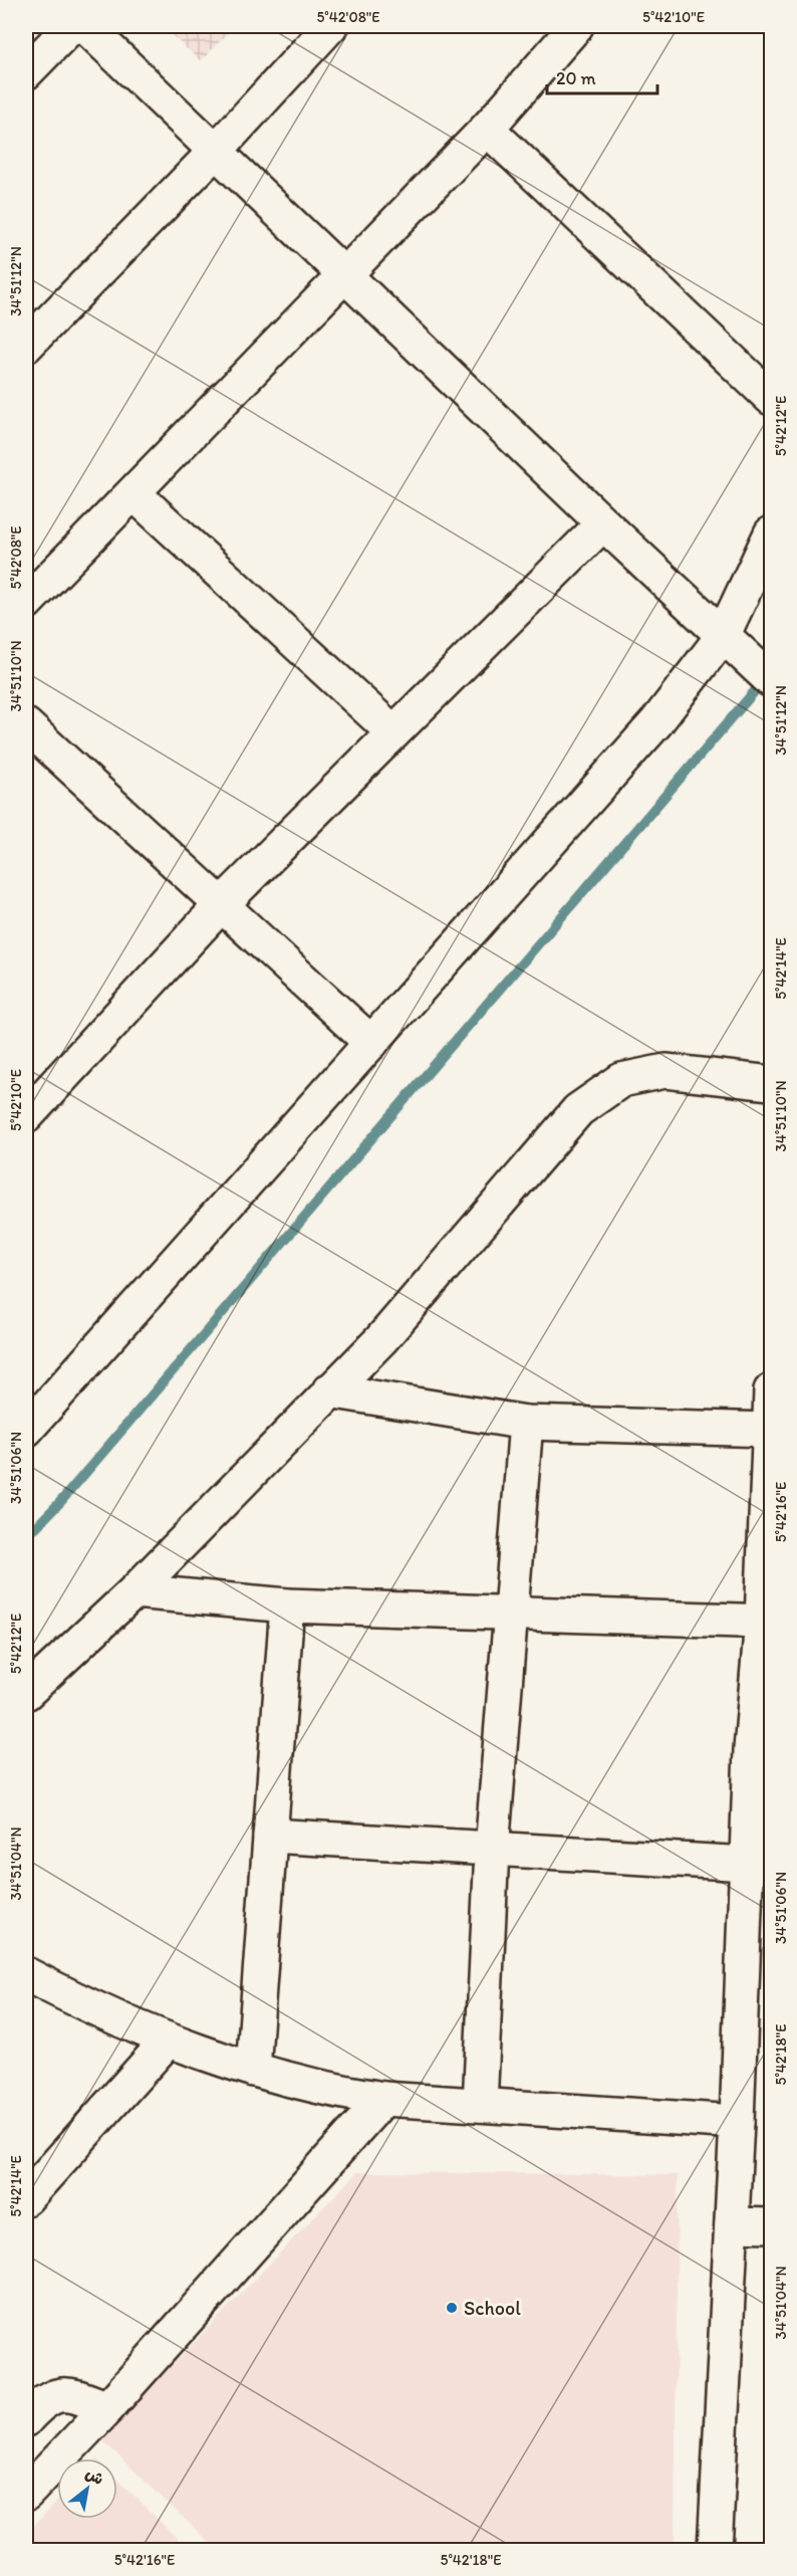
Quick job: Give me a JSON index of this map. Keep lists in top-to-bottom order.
{
  "places": ["School"],
  "scale_bar": "20 m",
  "north": "top right",
  "coordinates": [
    "5°42'08\"E",
    "5°42'10\"E",
    "34°51'12\"N",
    "5°42'12\"E",
    "34°51'10\"N",
    "5°42'14\"E",
    "34°51'06\"N",
    "5°42'16\"E",
    "34°51'04\"N",
    "5°42'18\"E"
  ]
}
